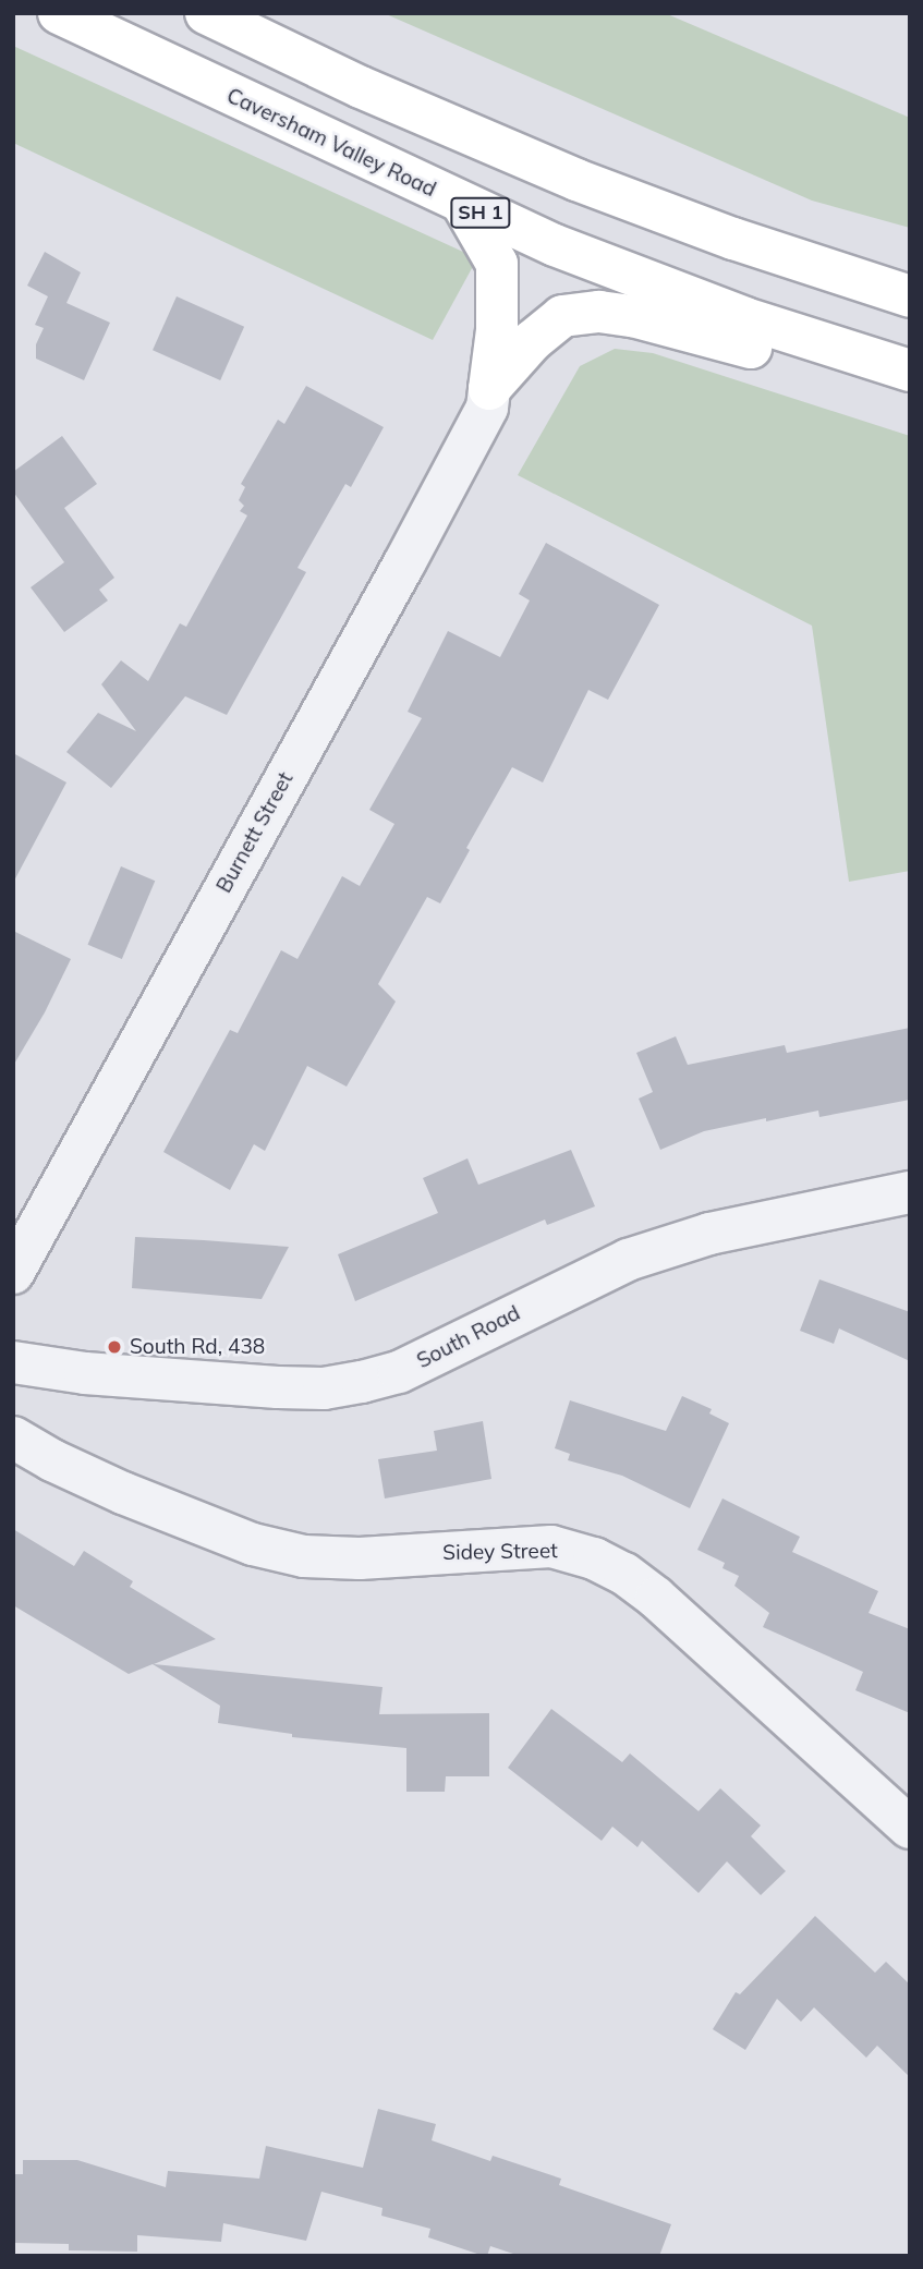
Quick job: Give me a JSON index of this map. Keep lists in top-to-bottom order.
{
  "streets": {
    "highway": ["Caversham Valley Road", "SH 1"],
    "street": ["Burnett Street", "South Road", "Sidey Street"]
  },
  "places": ["South Rd, 438"]
}
